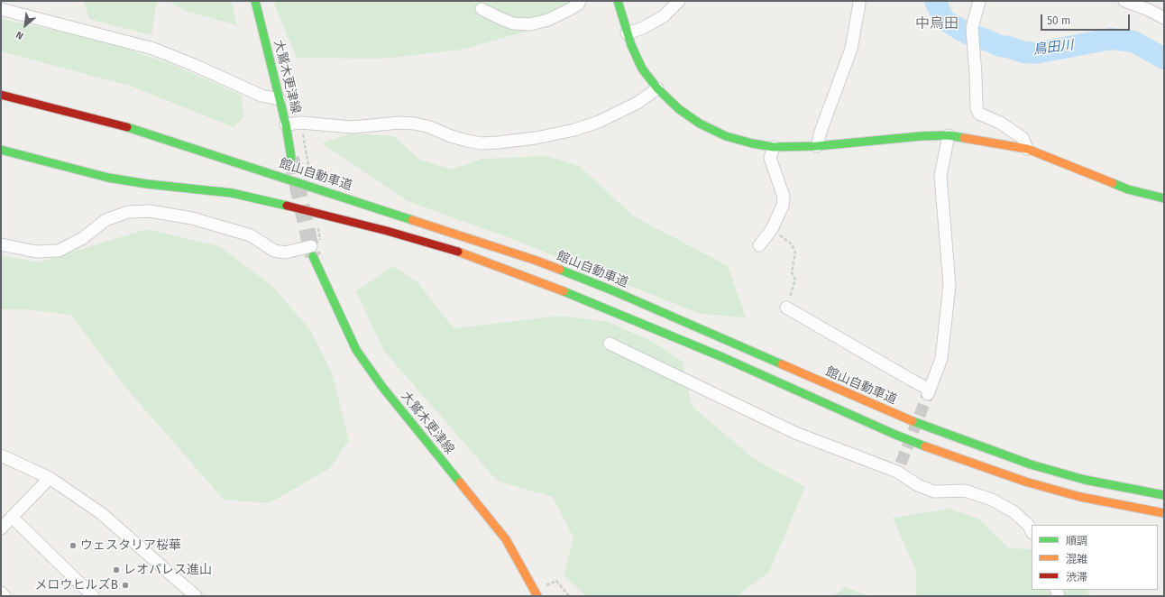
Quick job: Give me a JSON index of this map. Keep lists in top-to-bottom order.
{
  "streets": {
    "main road": ["大鷲木更津線", "館山自動車道"]
  },
  "districts": ["中烏田"],
  "water": ["鳥田川"],
  "places": ["ウェスタリア桜華", "レオパレス進山", "メロウヒルズB"],
  "legend": ["順調", "混雑", "渋滞"],
  "scale_bar": "50 m",
  "north": "bottom left"
}
